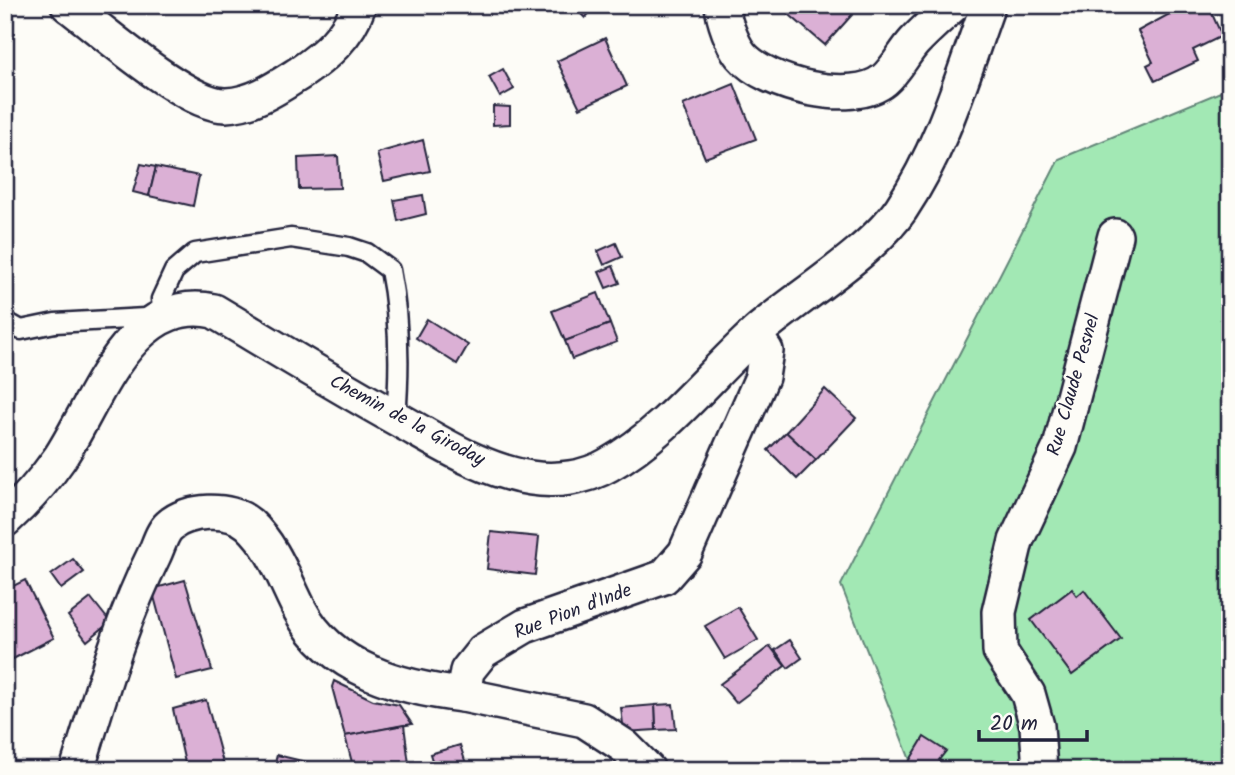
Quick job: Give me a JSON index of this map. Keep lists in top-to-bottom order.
{
  "streets": {
    "street": ["Rue Claude Pesnel", "Chemin de la Giroday", "Rue Pion d'Inde"]
  },
  "crossings": [
    ["Chemin de la Giroday", "Rue Pion d'Inde"]
  ],
  "scale_bar": "20 m"
}
